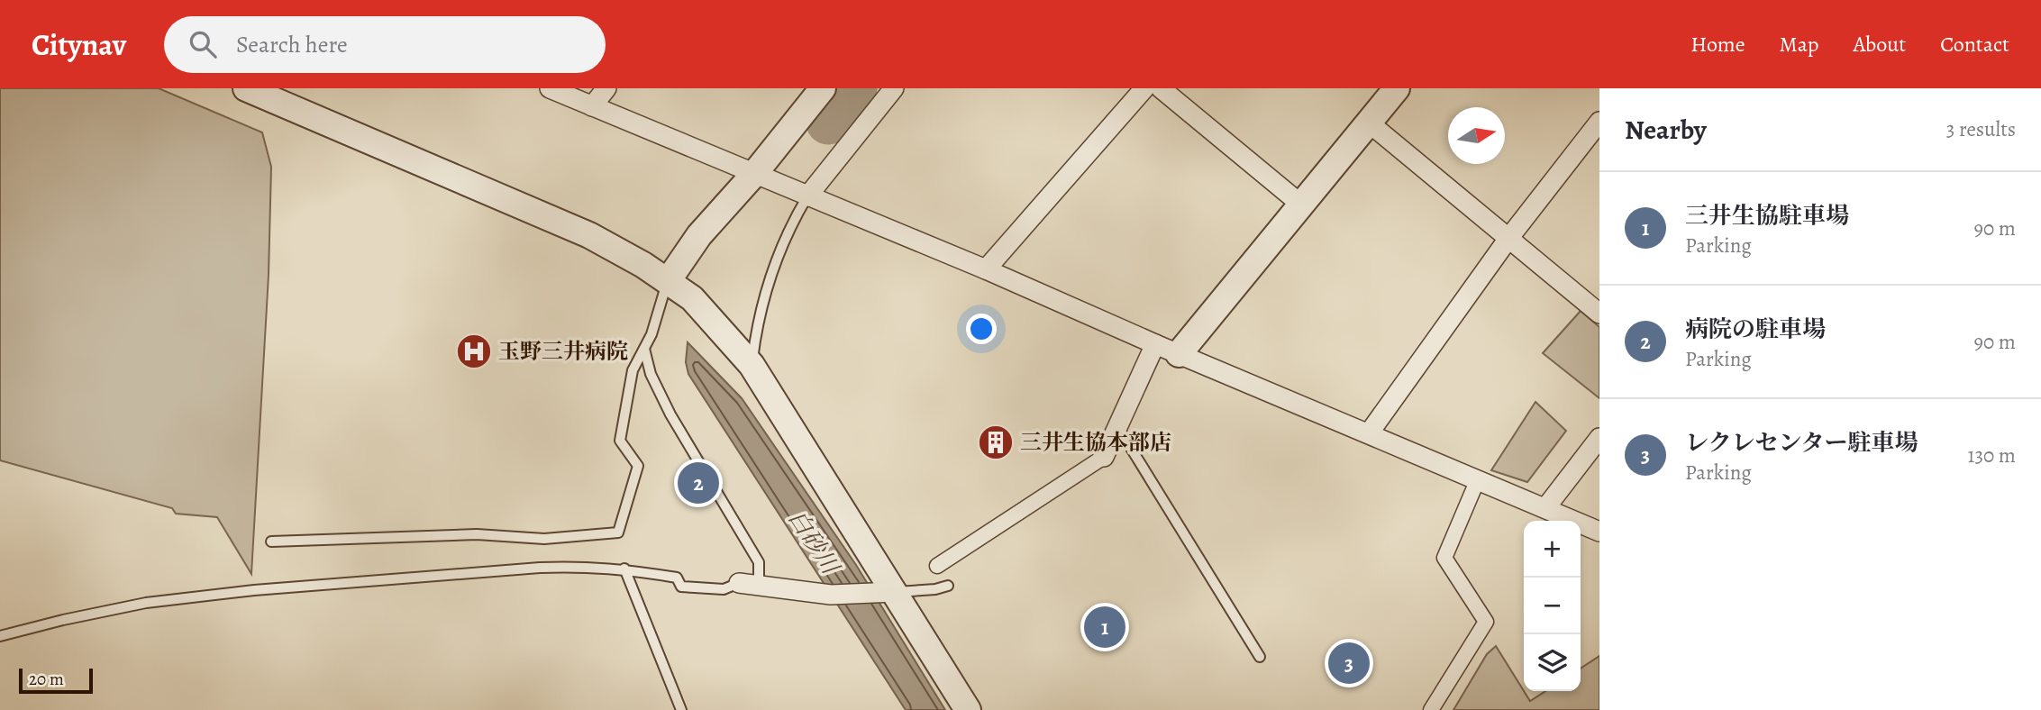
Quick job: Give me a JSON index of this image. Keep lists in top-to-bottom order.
{
  "water": ["白砂川"],
  "places": {
    "hospital": ["玉野三井病院"],
    "building": ["三井生協本部店"]
  },
  "scale_bar": "20 m",
  "north": "right",
  "page": {
    "header": "Citynav",
    "search": "Search here",
    "nav": [
      "Home",
      "Map",
      "About",
      "Contact"
    ],
    "heading": ["Nearby", "3 results"],
    "list": [
      {
        "mark": "1",
        "name": "三井生協駐車場",
        "note": "Parking",
        "value": "90 m"
      },
      {
        "mark": "2",
        "name": "病院の駐車場",
        "note": "Parking",
        "value": "90 m"
      },
      {
        "mark": "3",
        "name": "レクレセンター駐車場",
        "note": "Parking",
        "value": "130 m"
      }
    ],
    "pins": ["2", "1", "3"],
    "map_buttons": ["+", "−"],
    "scale": "20 m"
  }
}
